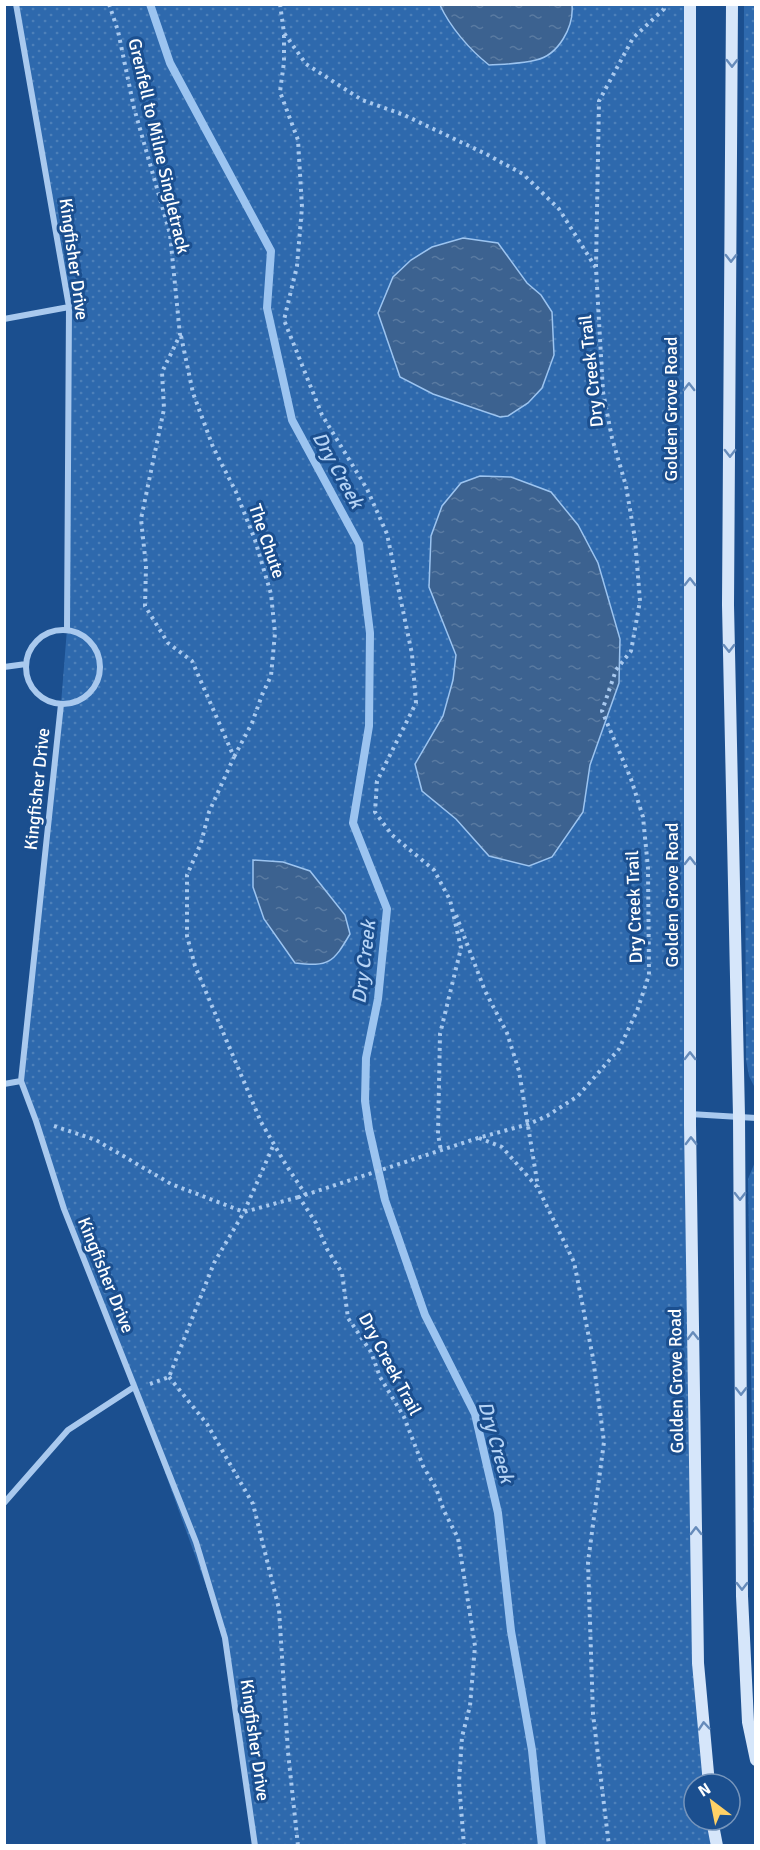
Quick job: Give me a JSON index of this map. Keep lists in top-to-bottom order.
{
  "streets": {
    "main road": ["Golden Grove Road"],
    "street": ["Kingfisher Drive"],
    "path": ["Grenfell to Milne Singletrack", "Dry Creek Trail", "The Chute"]
  },
  "crossings": [
    ["Grenfell to Milne Singletrack", "The Chute"]
  ],
  "water": ["Dry Creek"],
  "north": "top left"
}
